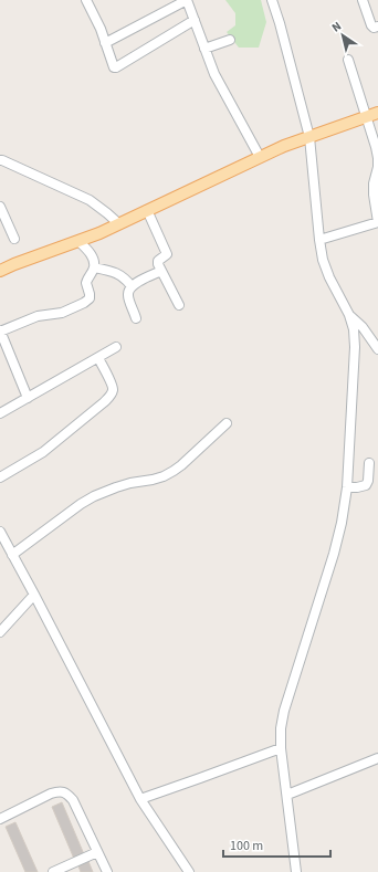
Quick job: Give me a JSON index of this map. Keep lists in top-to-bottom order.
{
  "scale_bar": "100 m",
  "north": "top left"
}
